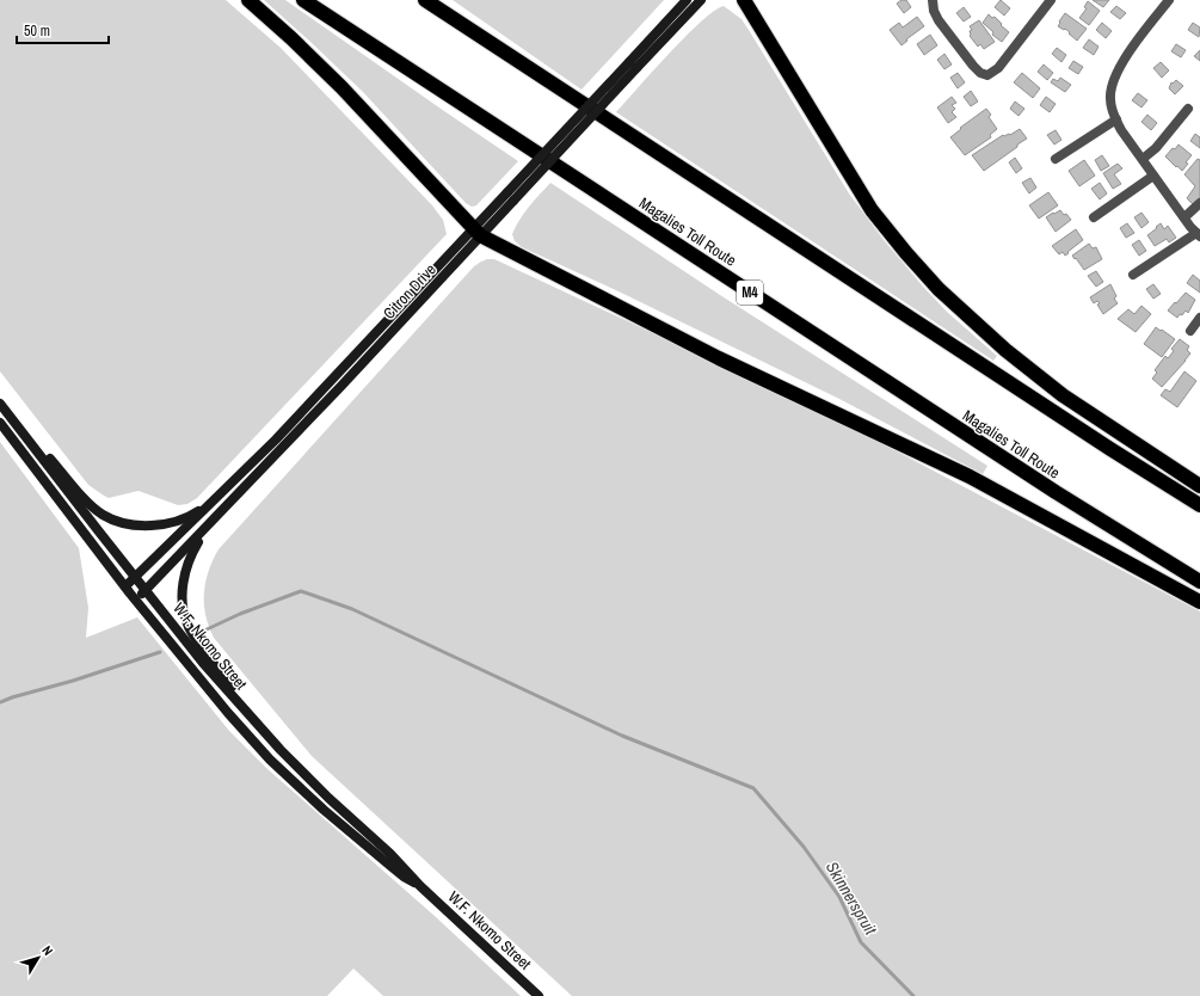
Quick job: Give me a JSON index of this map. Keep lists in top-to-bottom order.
{
  "streets": {
    "highway": ["Magalies Toll Route", "M4"],
    "main road": ["Citron Drive", "W.F. Nkomo Street"]
  },
  "crossings": [
    ["Citron Drive", "W.F. Nkomo Street"]
  ],
  "water": ["Skinnerspruit"],
  "scale_bar": "50 m",
  "north": "top right"
}
